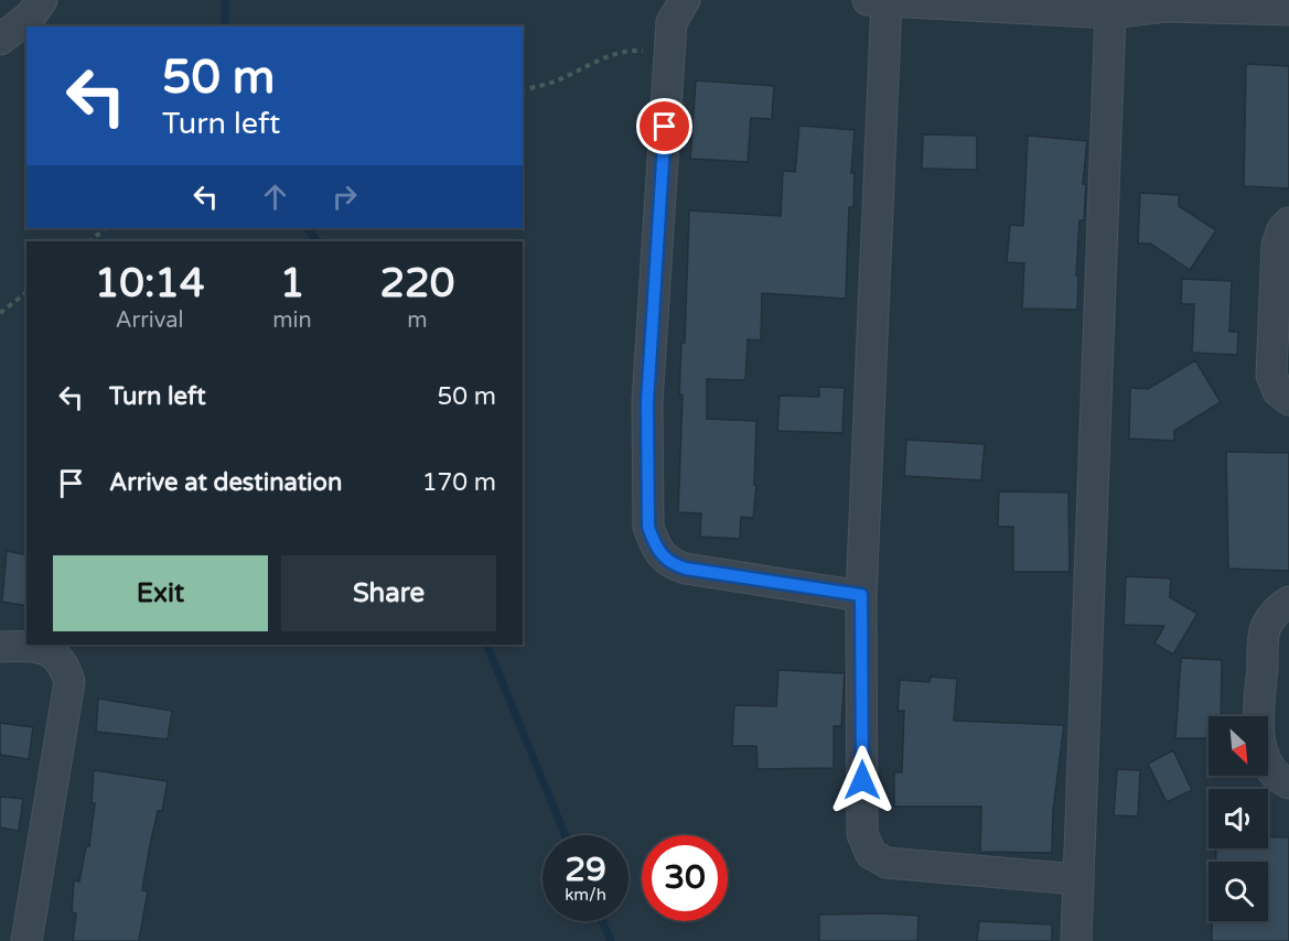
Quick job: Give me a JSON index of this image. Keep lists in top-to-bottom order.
{
  "north": "bottom right",
  "page": {
    "turn": ["50 m", "Turn left"],
    "eta": [
      "10:14",
      "Arrival",
      "1",
      "min",
      "220",
      "m"
    ],
    "list": [
      {
        "name": "Turn left",
        "value": "50 m"
      },
      {
        "name": "Arrive at destination",
        "value": "170 m"
      }
    ],
    "buttons": ["Exit", "Share"],
    "speed": "29 km/h",
    "limit": "30"
  }
}
